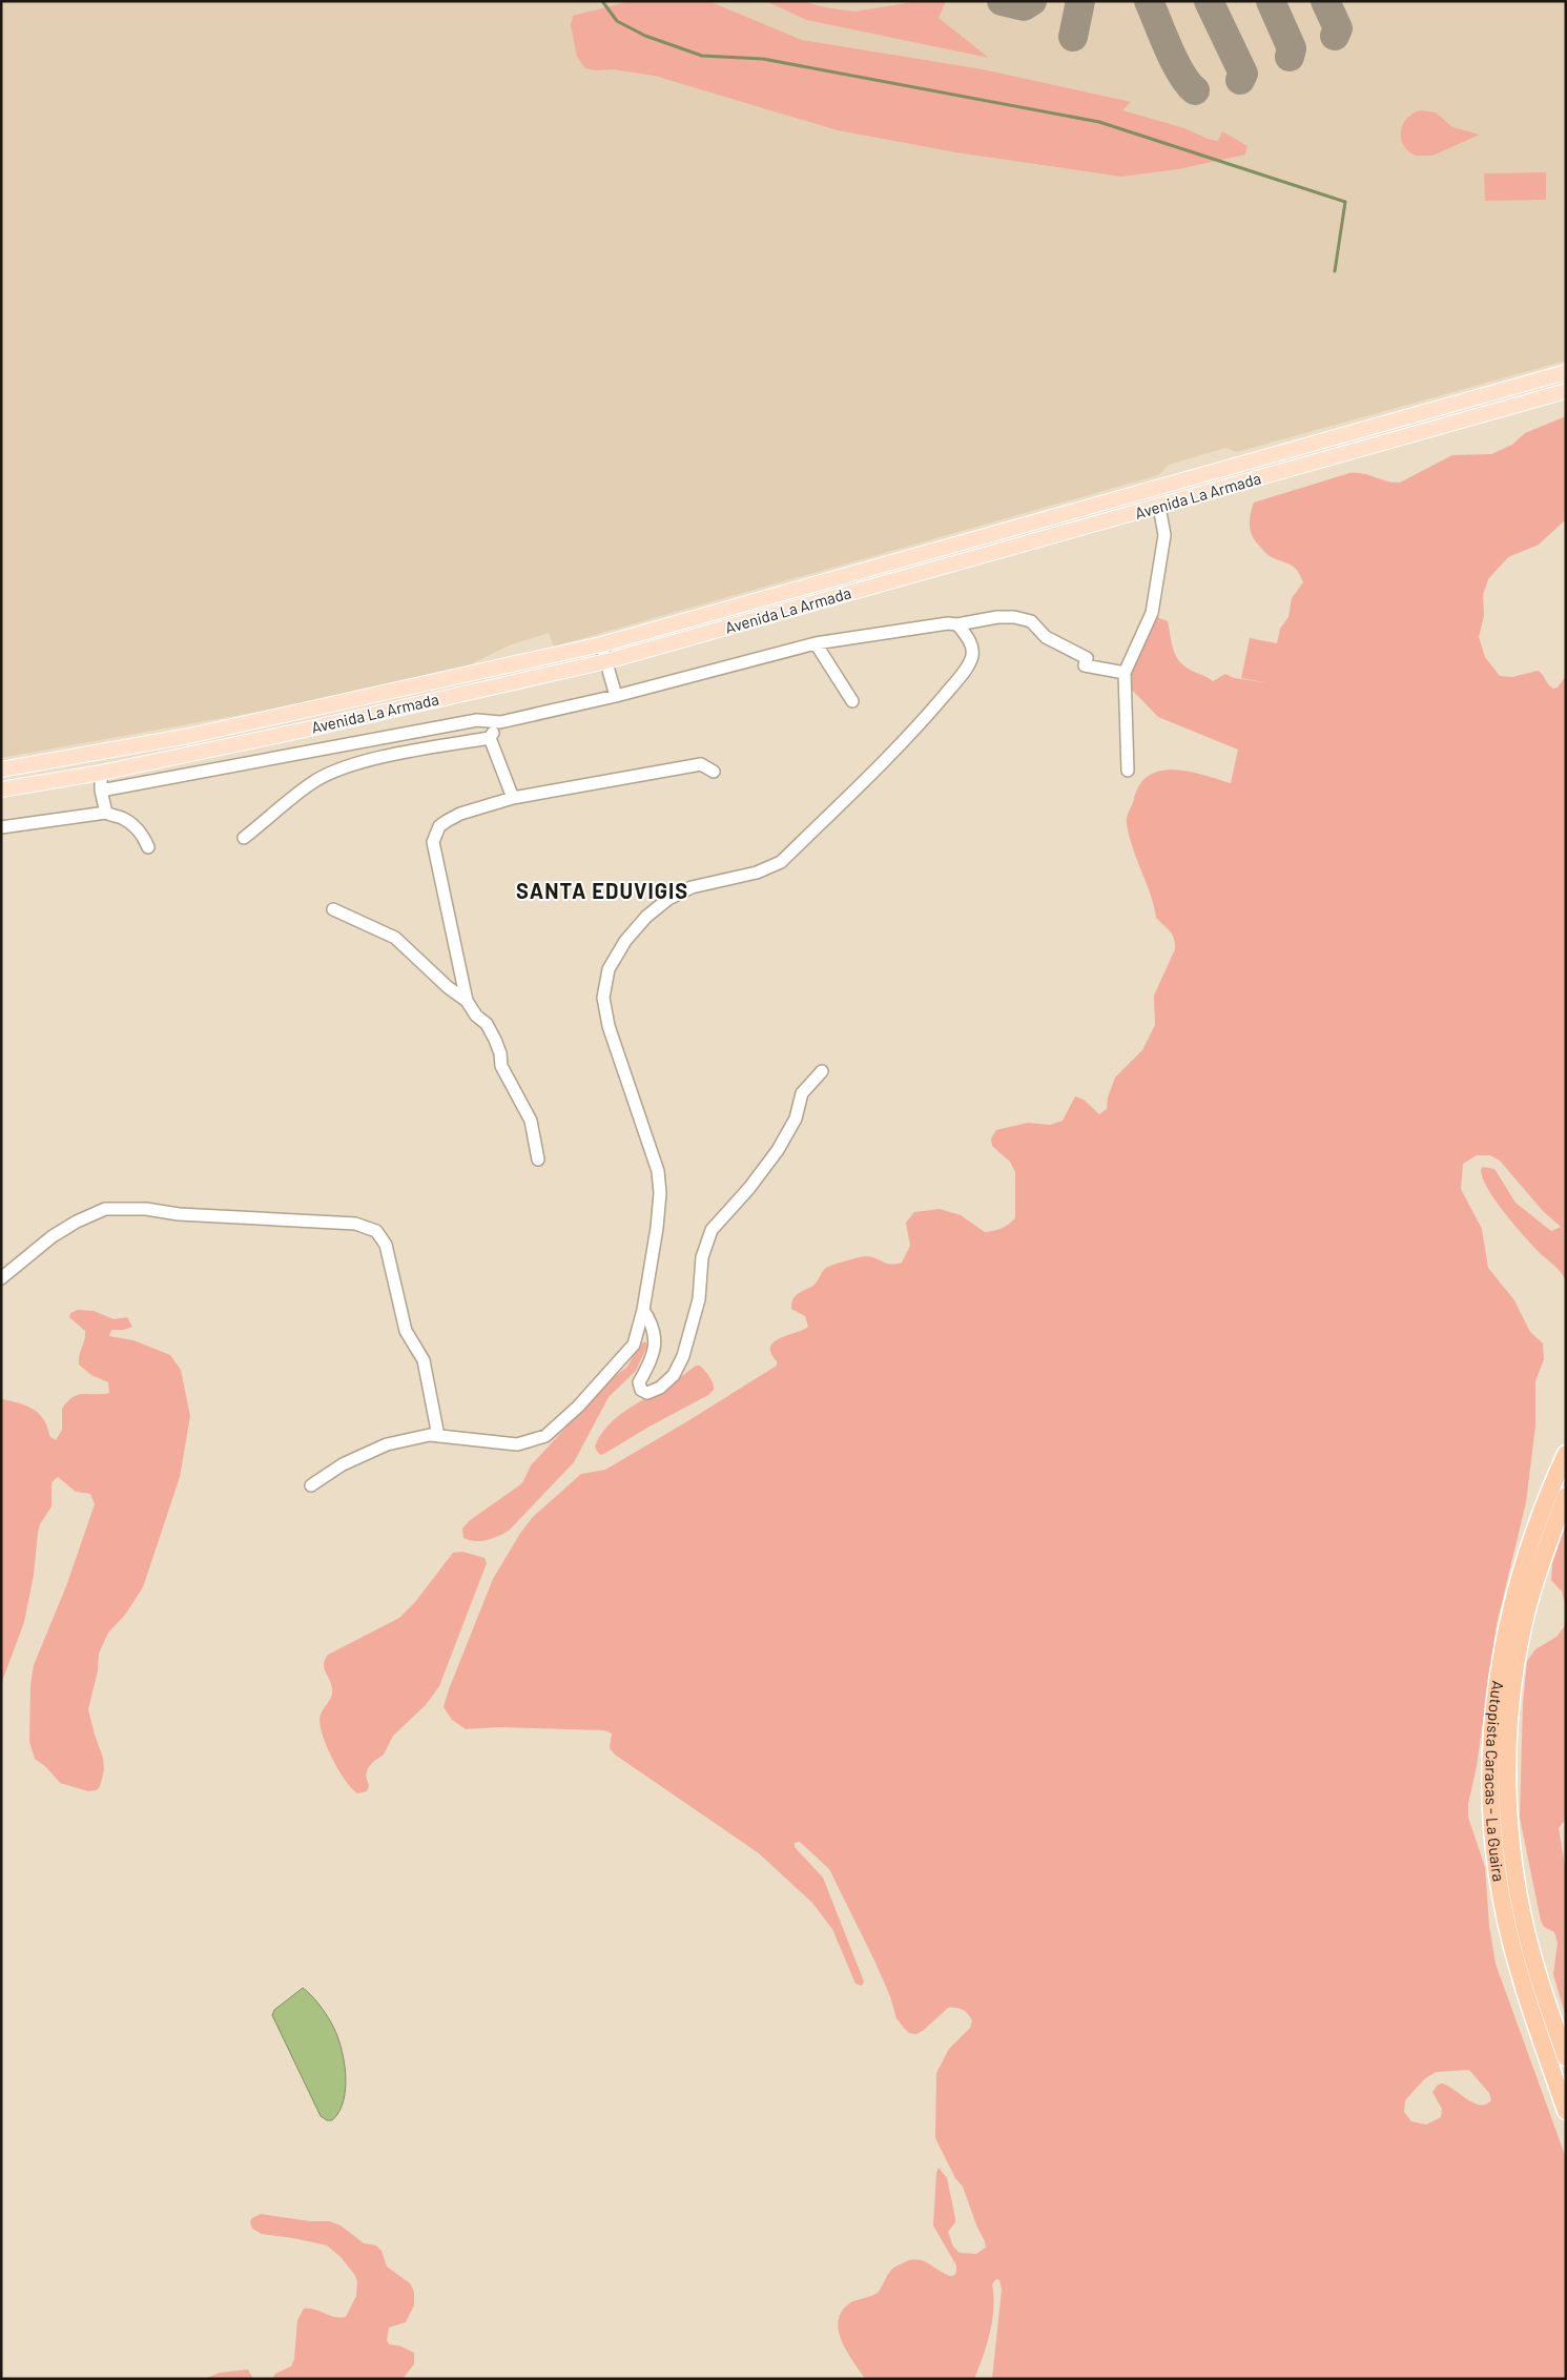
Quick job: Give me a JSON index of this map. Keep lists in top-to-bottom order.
{
  "streets": {
    "highway": ["Autopista Caracas - La Guaira"],
    "main road": ["Avenida La Armada"]
  },
  "districts": ["SANTA EDUVIGIS"]
}
